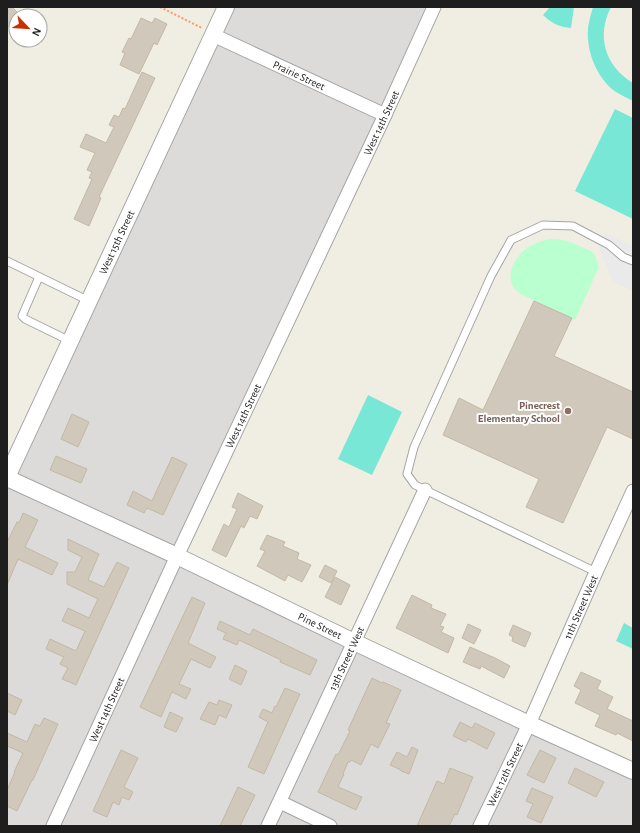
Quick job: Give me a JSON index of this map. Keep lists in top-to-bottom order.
{
  "streets": {
    "street": [
      "Prairie Street",
      "West 14th Street",
      "West 15th Street",
      "11th Street West",
      "Pine Street",
      "13th Street West",
      "West 12th Street"
    ]
  },
  "crossings": [
    ["Prairie Street", "West 14th Street"],
    ["Prairie Street", "West 15th Street"],
    ["West 14th Street", "Pine Street"],
    ["West 15th Street", "Pine Street"],
    ["11th Street West", "Pine Street"],
    ["11th Street West", "West 12th Street"],
    ["Pine Street", "13th Street West"],
    ["Pine Street", "West 12th Street"]
  ],
  "places": ["Pinecrest Elementary School"],
  "north": "bottom right"
}
